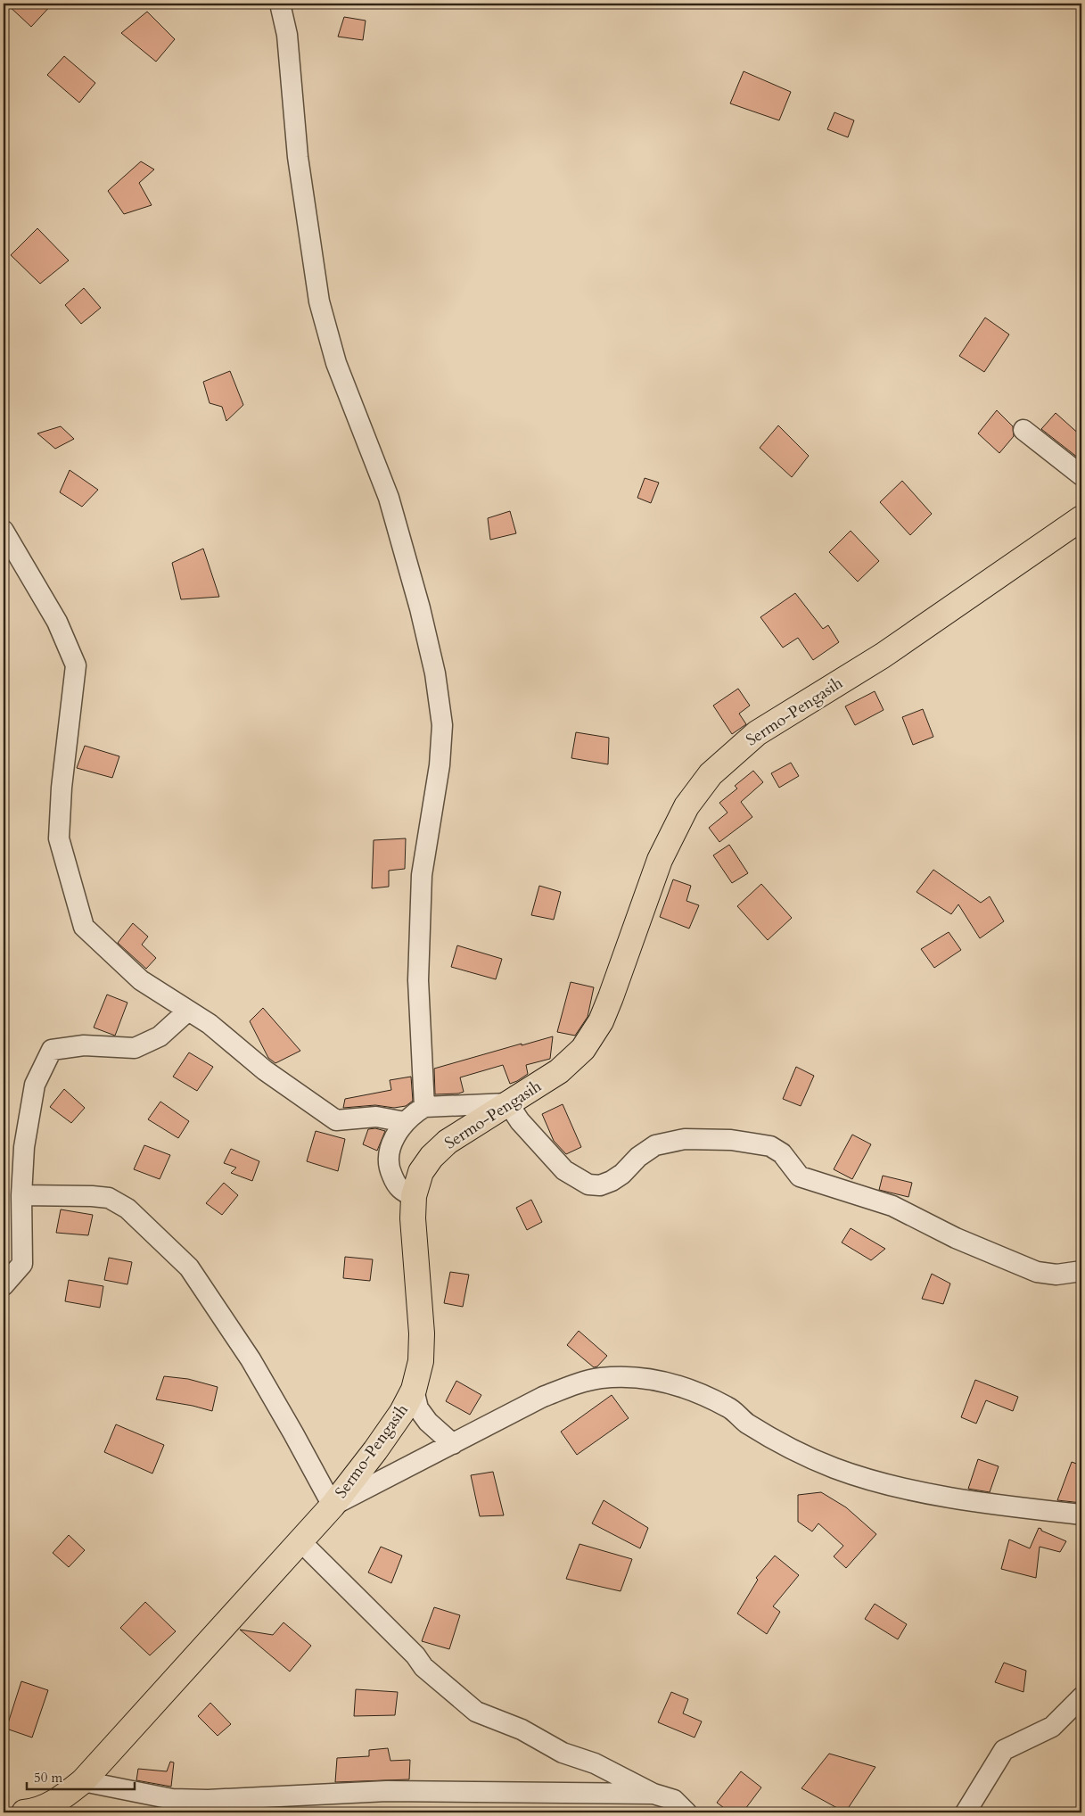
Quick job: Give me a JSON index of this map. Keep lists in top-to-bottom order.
{
  "streets": {
    "main road": ["Sermo-Pengasih"]
  },
  "scale_bar": "50 m"
}
